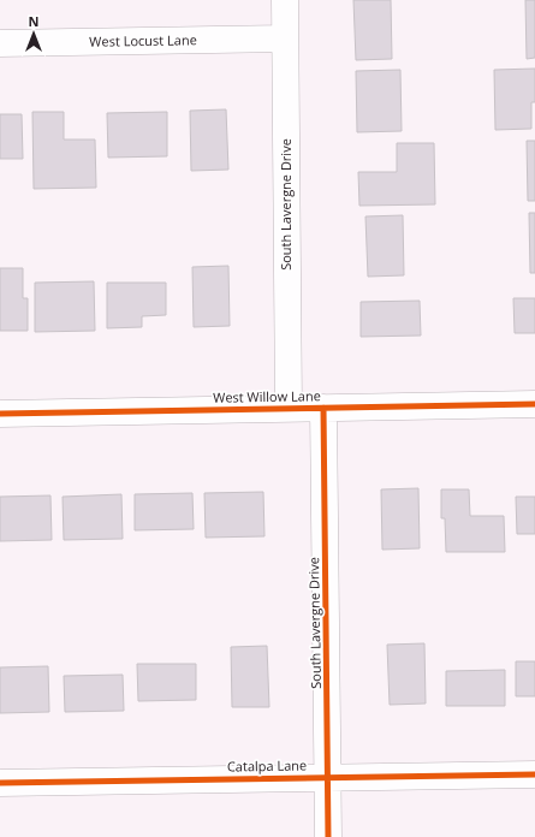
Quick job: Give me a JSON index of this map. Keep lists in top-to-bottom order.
{
  "streets": {
    "street": [
      "West Locust Lane",
      "South Lavergne Drive",
      "West Willow Lane",
      "Catalpa Lane"
    ]
  },
  "crossings": [
    ["West Locust Lane", "South Lavergne Drive"],
    ["South Lavergne Drive", "West Willow Lane"],
    ["South Lavergne Drive", "Catalpa Lane"]
  ],
  "north": "top"
}
